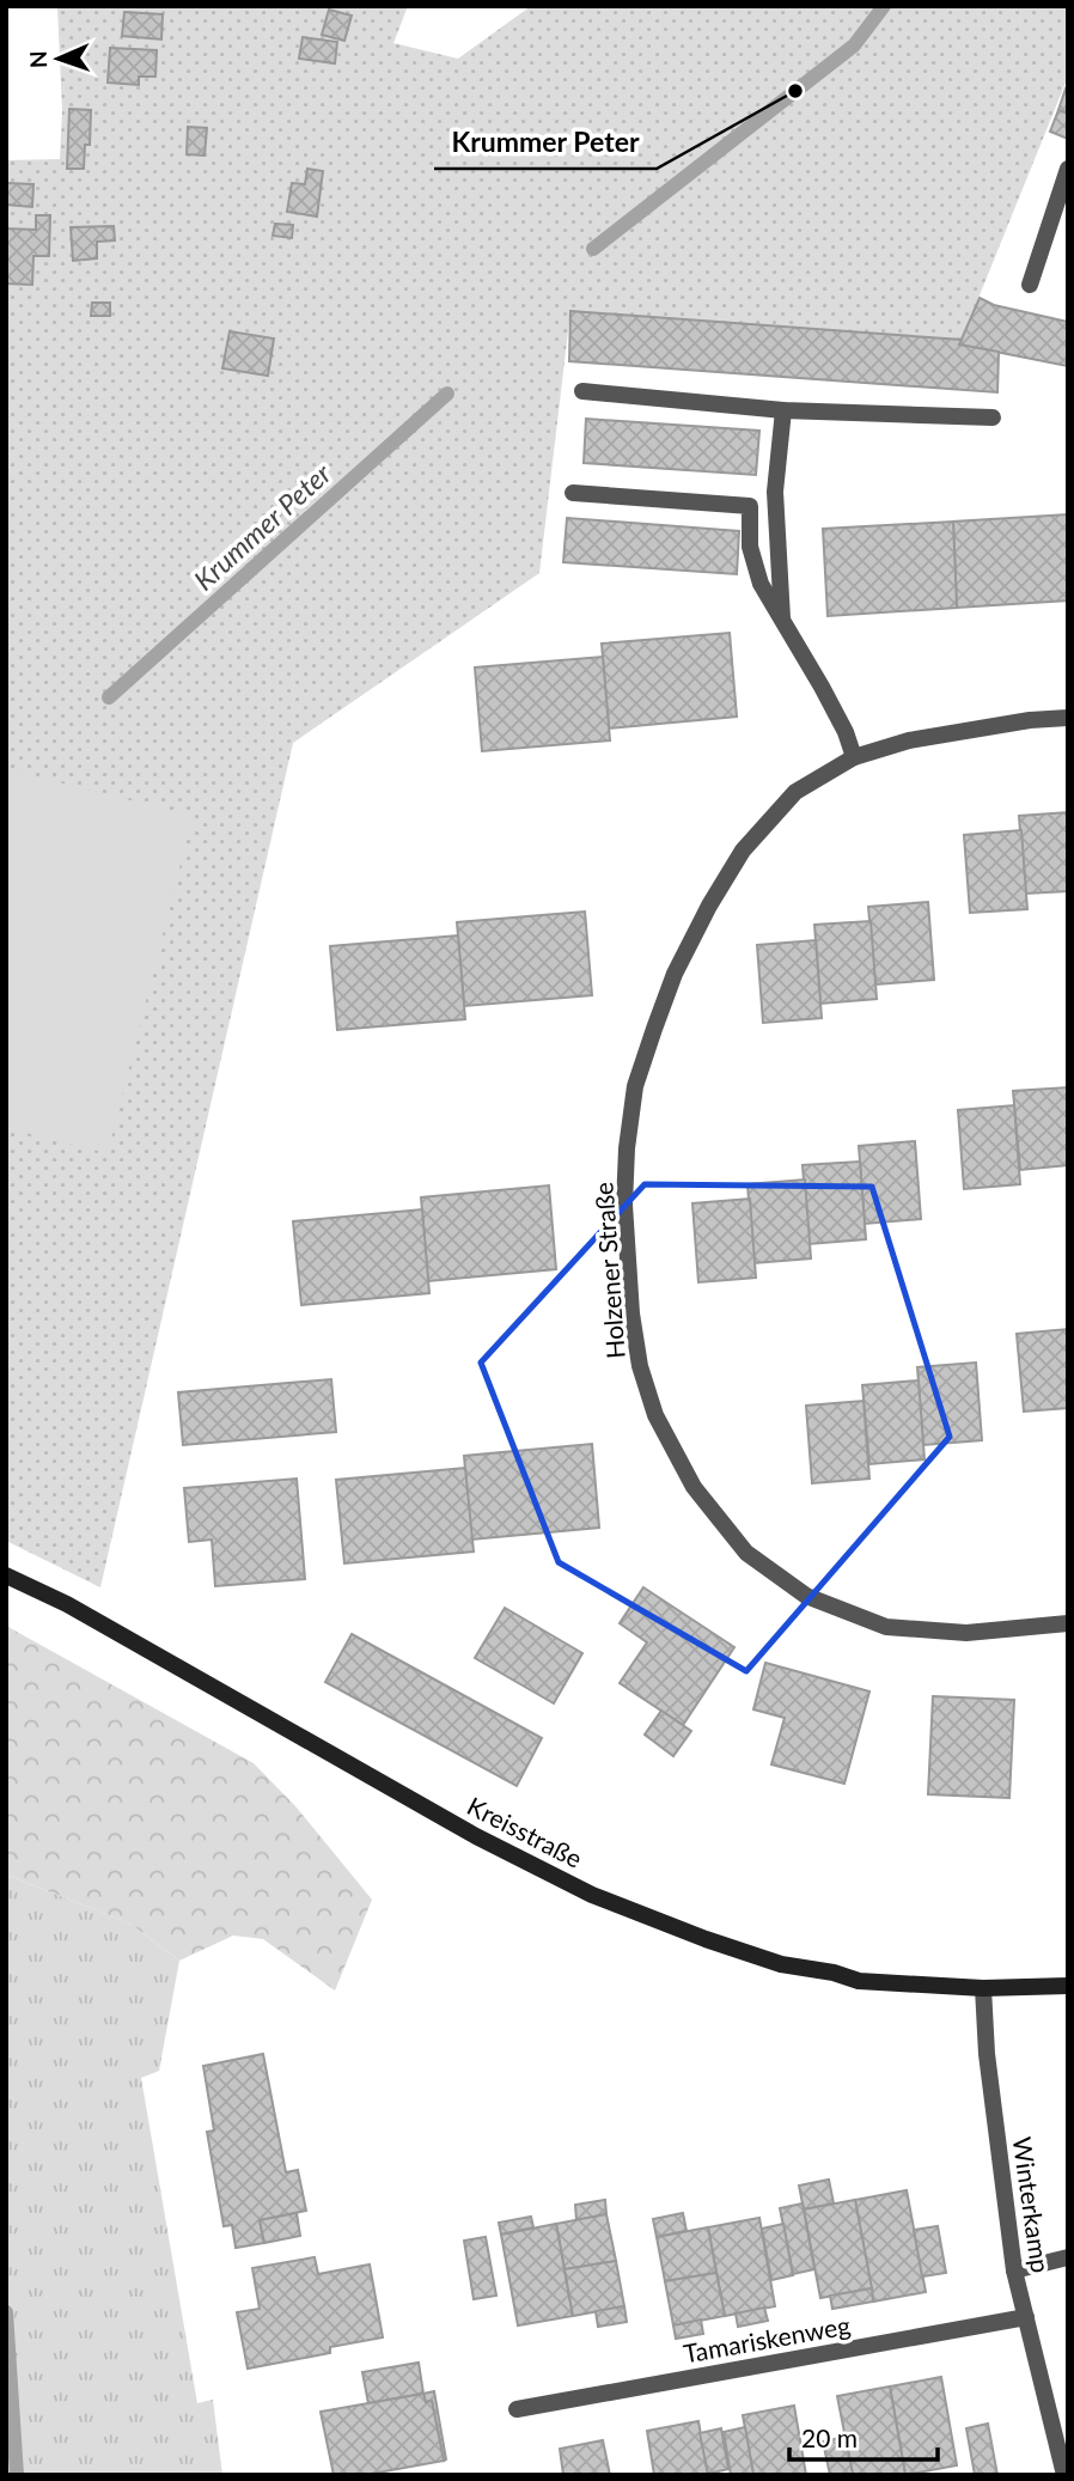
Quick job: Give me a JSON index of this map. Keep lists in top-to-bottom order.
{
  "streets": {
    "main road": ["Kreisstraße"],
    "street": ["Holzener Straße", "Winterkamp", "Tamariskenweg"]
  },
  "crossings": [
    ["Kreisstraße", "Winterkamp"],
    ["Winterkamp", "Tamariskenweg"]
  ],
  "water": ["Krummer Peter"],
  "places": ["Krummer Peter"],
  "scale_bar": "20 m",
  "north": "left"
}
